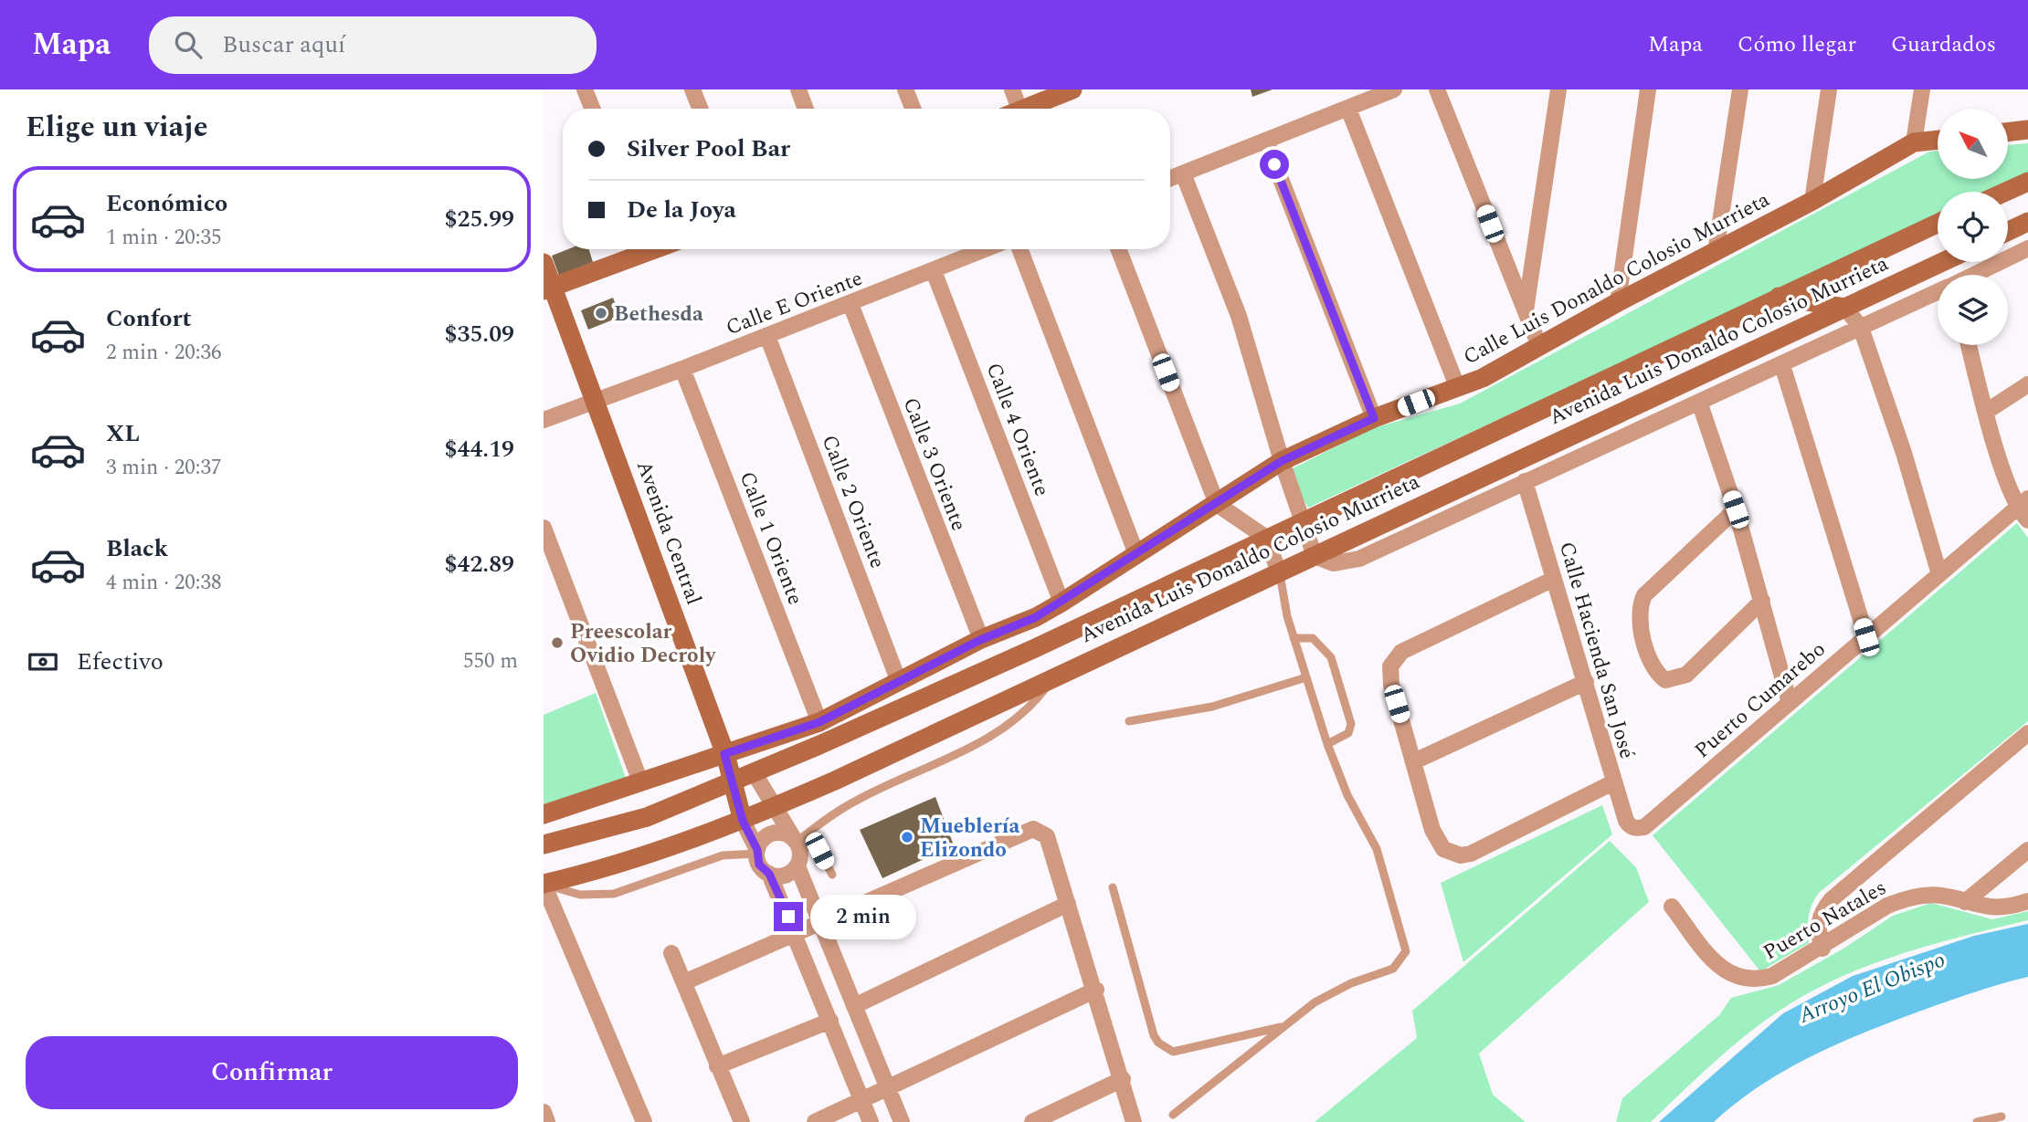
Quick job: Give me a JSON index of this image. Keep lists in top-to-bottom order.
{
  "streets": {
    "main road": ["Calle Luis Donaldo Colosio Murrieta", "Avenida Luis Donaldo Colosio Murrieta", "Avenida Central"],
    "street": [
      "Calle E Oriente",
      "Calle 4 Oriente",
      "Calle 3 Oriente",
      "Calle 2 Oriente",
      "Calle 1 Oriente",
      "Calle Hacienda San José",
      "Puerto Cumarebo",
      "Puerto Natales"
    ]
  },
  "crossings": [
    ["Calle Luis Donaldo Colosio Murrieta", "Calle 4 Oriente"],
    ["Calle Luis Donaldo Colosio Murrieta", "Calle 3 Oriente"],
    ["Calle Luis Donaldo Colosio Murrieta", "Calle 2 Oriente"],
    ["Calle Luis Donaldo Colosio Murrieta", "Avenida Central"],
    ["Calle Luis Donaldo Colosio Murrieta", "Calle 1 Oriente"],
    ["Calle E Oriente", "Calle 4 Oriente"],
    ["Calle E Oriente", "Calle 3 Oriente"],
    ["Calle E Oriente", "Calle 2 Oriente"],
    ["Calle E Oriente", "Avenida Central"],
    ["Calle E Oriente", "Calle 1 Oriente"],
    ["Avenida Luis Donaldo Colosio Murrieta", "Avenida Central"],
    ["Calle Hacienda San José", "Puerto Cumarebo"]
  ],
  "water": ["Arroyo El Obispo"],
  "places": ["Bethesda", "Preescolar Ovidio Decroly", "Mueblería Elizondo"],
  "north": "top left",
  "page": {
    "header": "Mapa",
    "search": "Buscar aquí",
    "nav": ["Mapa", "Cómo llegar", "Guardados"],
    "heading": "Elige un viaje",
    "banner": ["Silver Pool Bar", "De la Joya"],
    "list": [
      {
        "name": "Económico",
        "note": "1 min · 20:35",
        "value": "$25.99"
      },
      {
        "name": "Confort",
        "note": "2 min · 20:36",
        "value": "$35.09"
      },
      {
        "name": "XL",
        "note": "3 min · 20:37",
        "value": "$44.19"
      },
      {
        "name": "Black",
        "note": "4 min · 20:38",
        "value": "$42.89"
      }
    ],
    "pay": ["Efectivo", "550 m"],
    "bubble": "2 min",
    "buttons": "Confirmar"
  }
}
